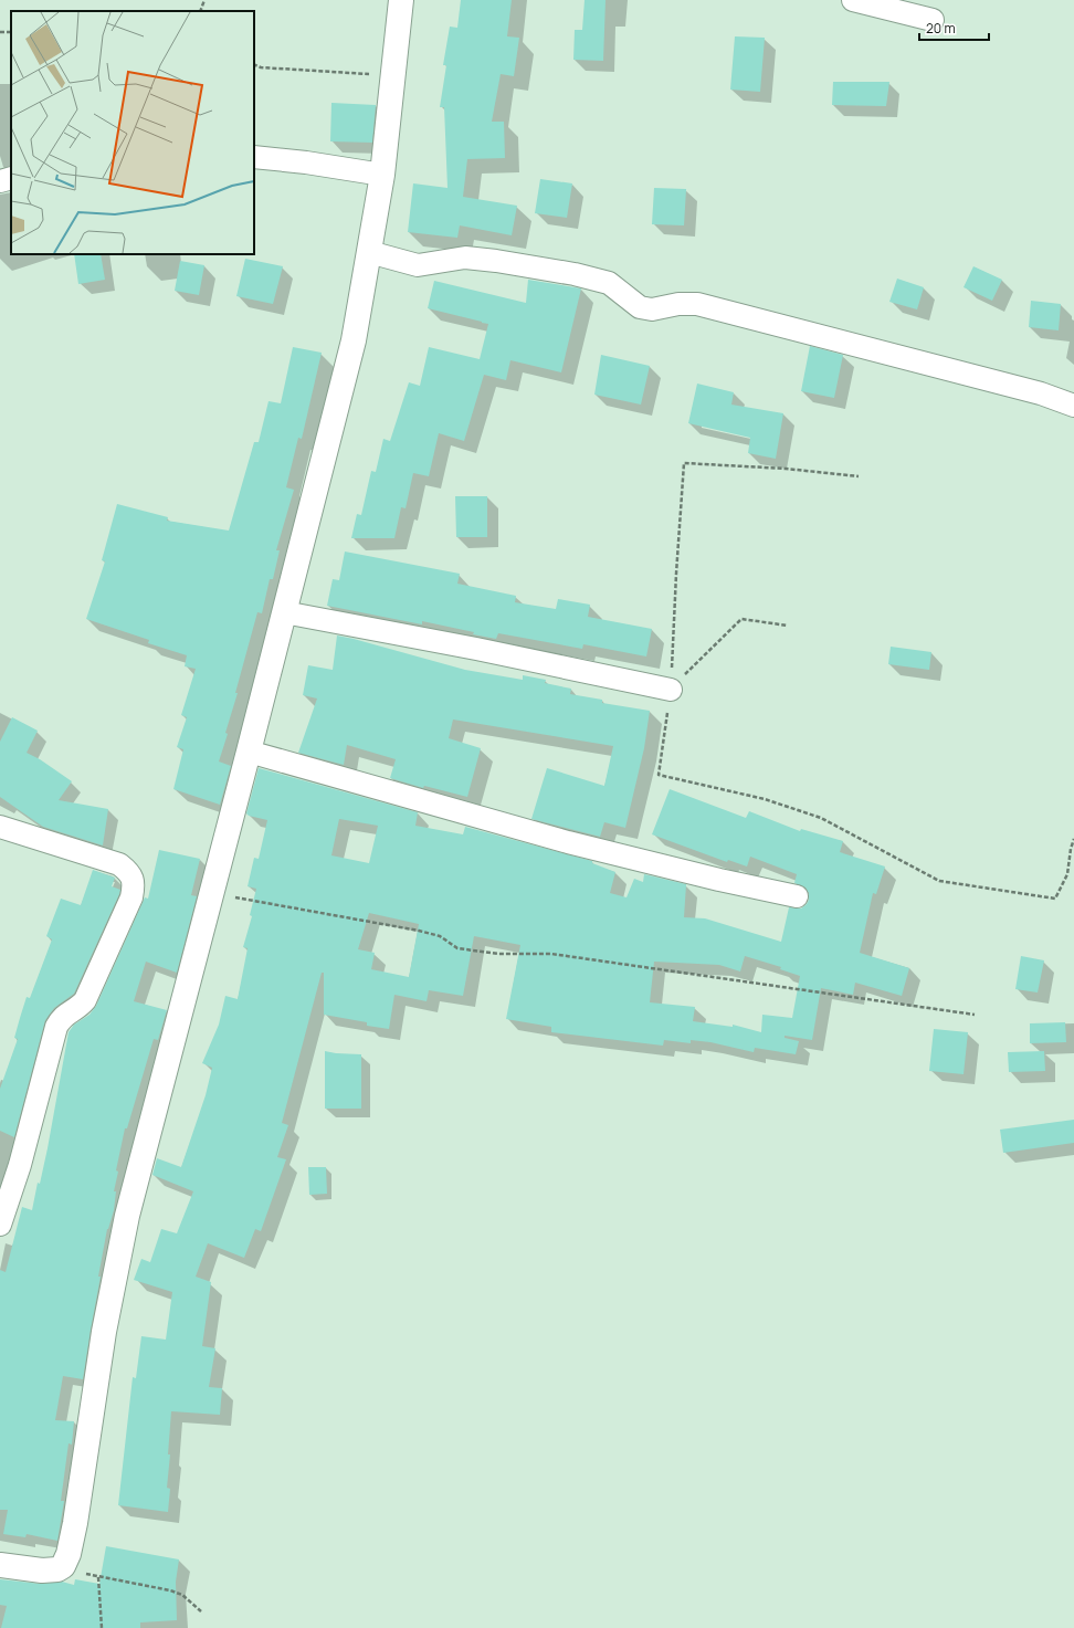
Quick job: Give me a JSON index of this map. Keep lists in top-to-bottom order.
{
  "scale_bar": "20 m"
}
